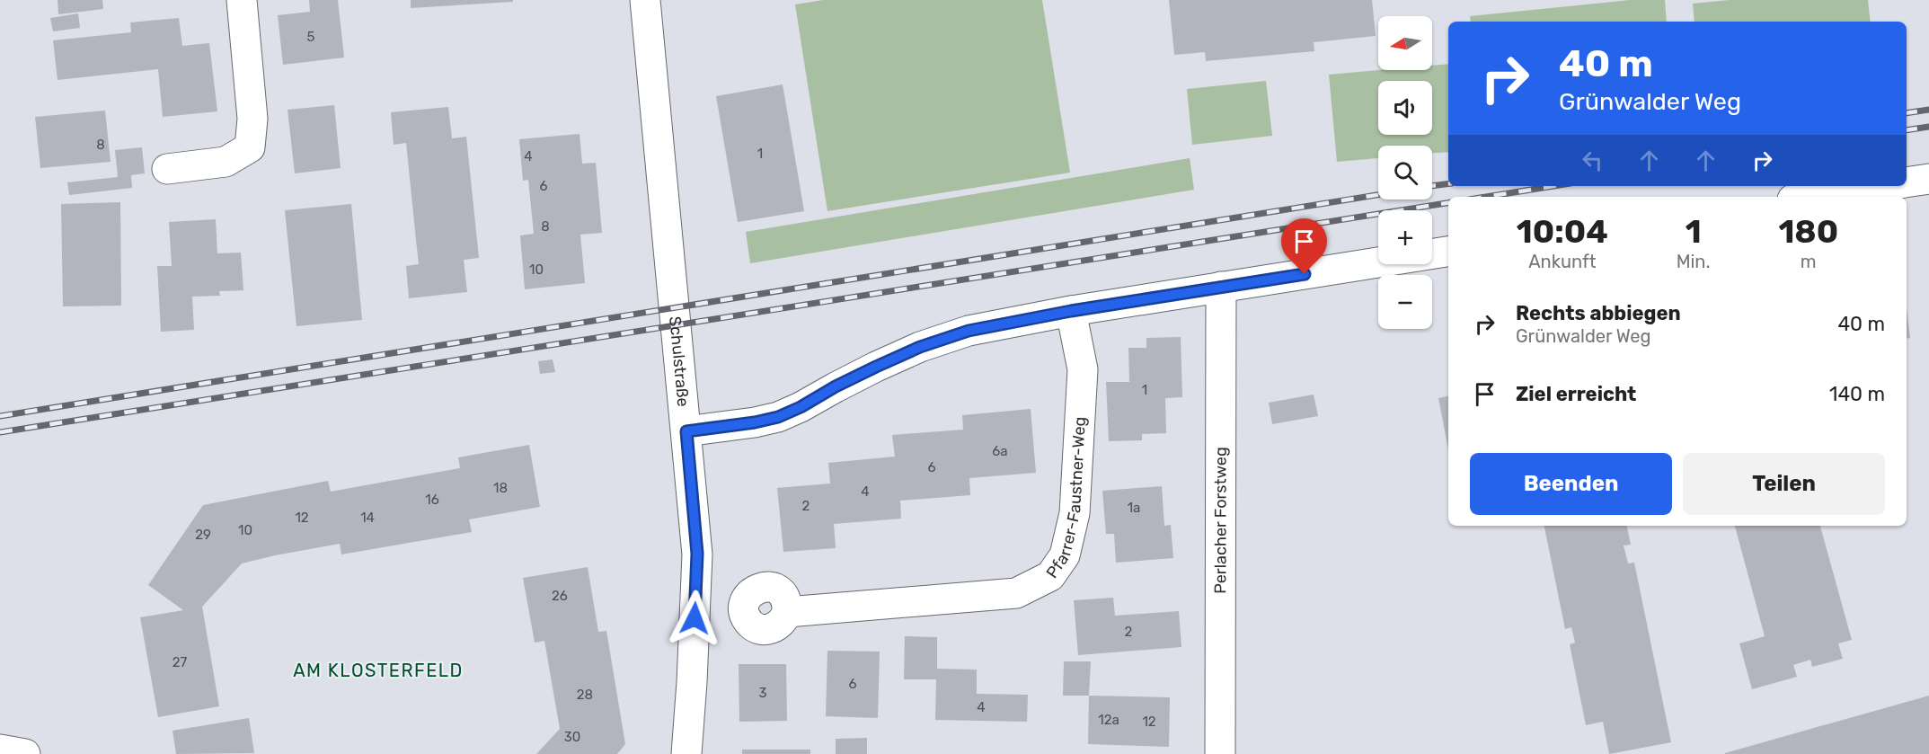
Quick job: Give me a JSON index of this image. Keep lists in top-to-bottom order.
{
  "streets": {
    "street": ["Schulstraße", "Pfarrer-Faustner-Weg", "Perlacher Forstweg"]
  },
  "districts": ["AM KLOSTERFELD"],
  "house_numbers": [
    "5",
    "8",
    "1",
    "4",
    "6",
    "8",
    "10",
    "1",
    "6a",
    "6",
    "18",
    "4",
    "16",
    "2",
    "1a",
    "12",
    "14",
    "10",
    "29",
    "26",
    "2",
    "27",
    "6",
    "3",
    "28",
    "4",
    "12a",
    "12",
    "30"
  ],
  "north": "left",
  "page": {
    "map_buttons": ["+", "−"],
    "turn": ["40 m", "Grünwalder Weg"],
    "eta": [
      "10:04",
      "Ankunft",
      "1",
      "Min.",
      "180",
      "m"
    ],
    "list": [
      {
        "name": "Rechts abbiegen",
        "note": "Grünwalder Weg",
        "value": "40 m"
      },
      {
        "name": "Ziel erreicht",
        "value": "140 m"
      }
    ],
    "buttons": ["Beenden", "Teilen"]
  }
}
